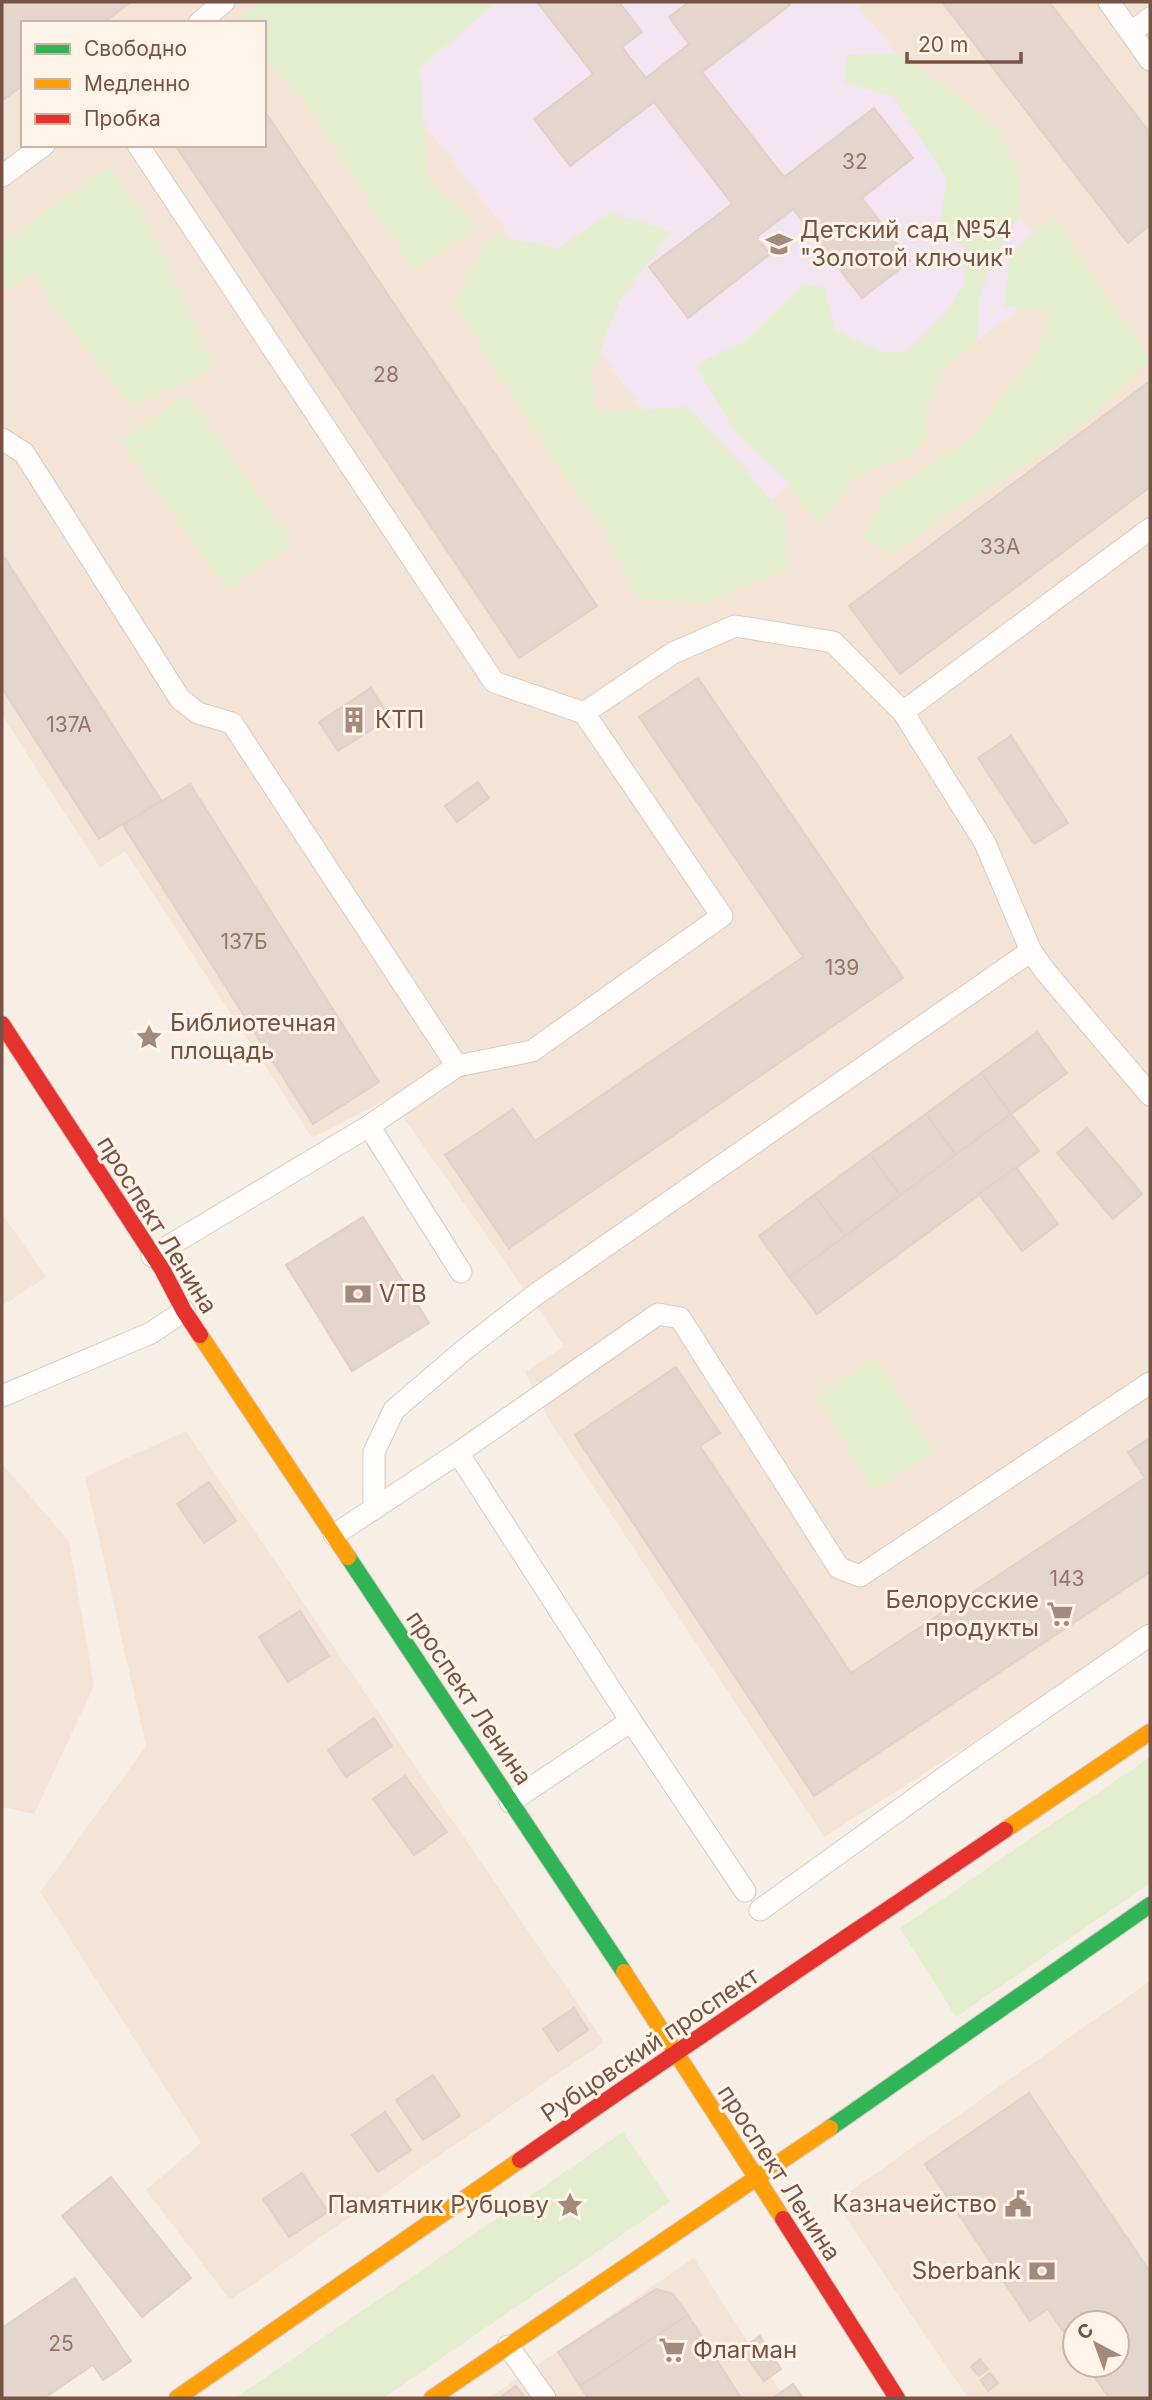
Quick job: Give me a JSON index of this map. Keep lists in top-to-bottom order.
{
  "streets": {
    "street": ["проспект Ленина", "Рубцовский проспект"]
  },
  "crossings": [
    ["проспект Ленина", "Рубцовский проспект"]
  ],
  "places": {
    "school or university": ["Детский сад №54 \"Золотой ключик\""],
    "building": ["КТП"],
    "place": ["Библиотечная площадь", "Памятник Рубцову"],
    "bank": ["VTB", "Sberbank"],
    "supermarket": ["Белорусские продукты", "Флагман"],
    "public building": ["Казначейство"]
  },
  "house_numbers": [
    "32",
    "28",
    "33А",
    "137А",
    "137Б",
    "139",
    "143",
    "25"
  ],
  "legend": ["Свободно", "Медленно", "Пробка"],
  "scale_bar": "20 m",
  "north": "top left"
}
